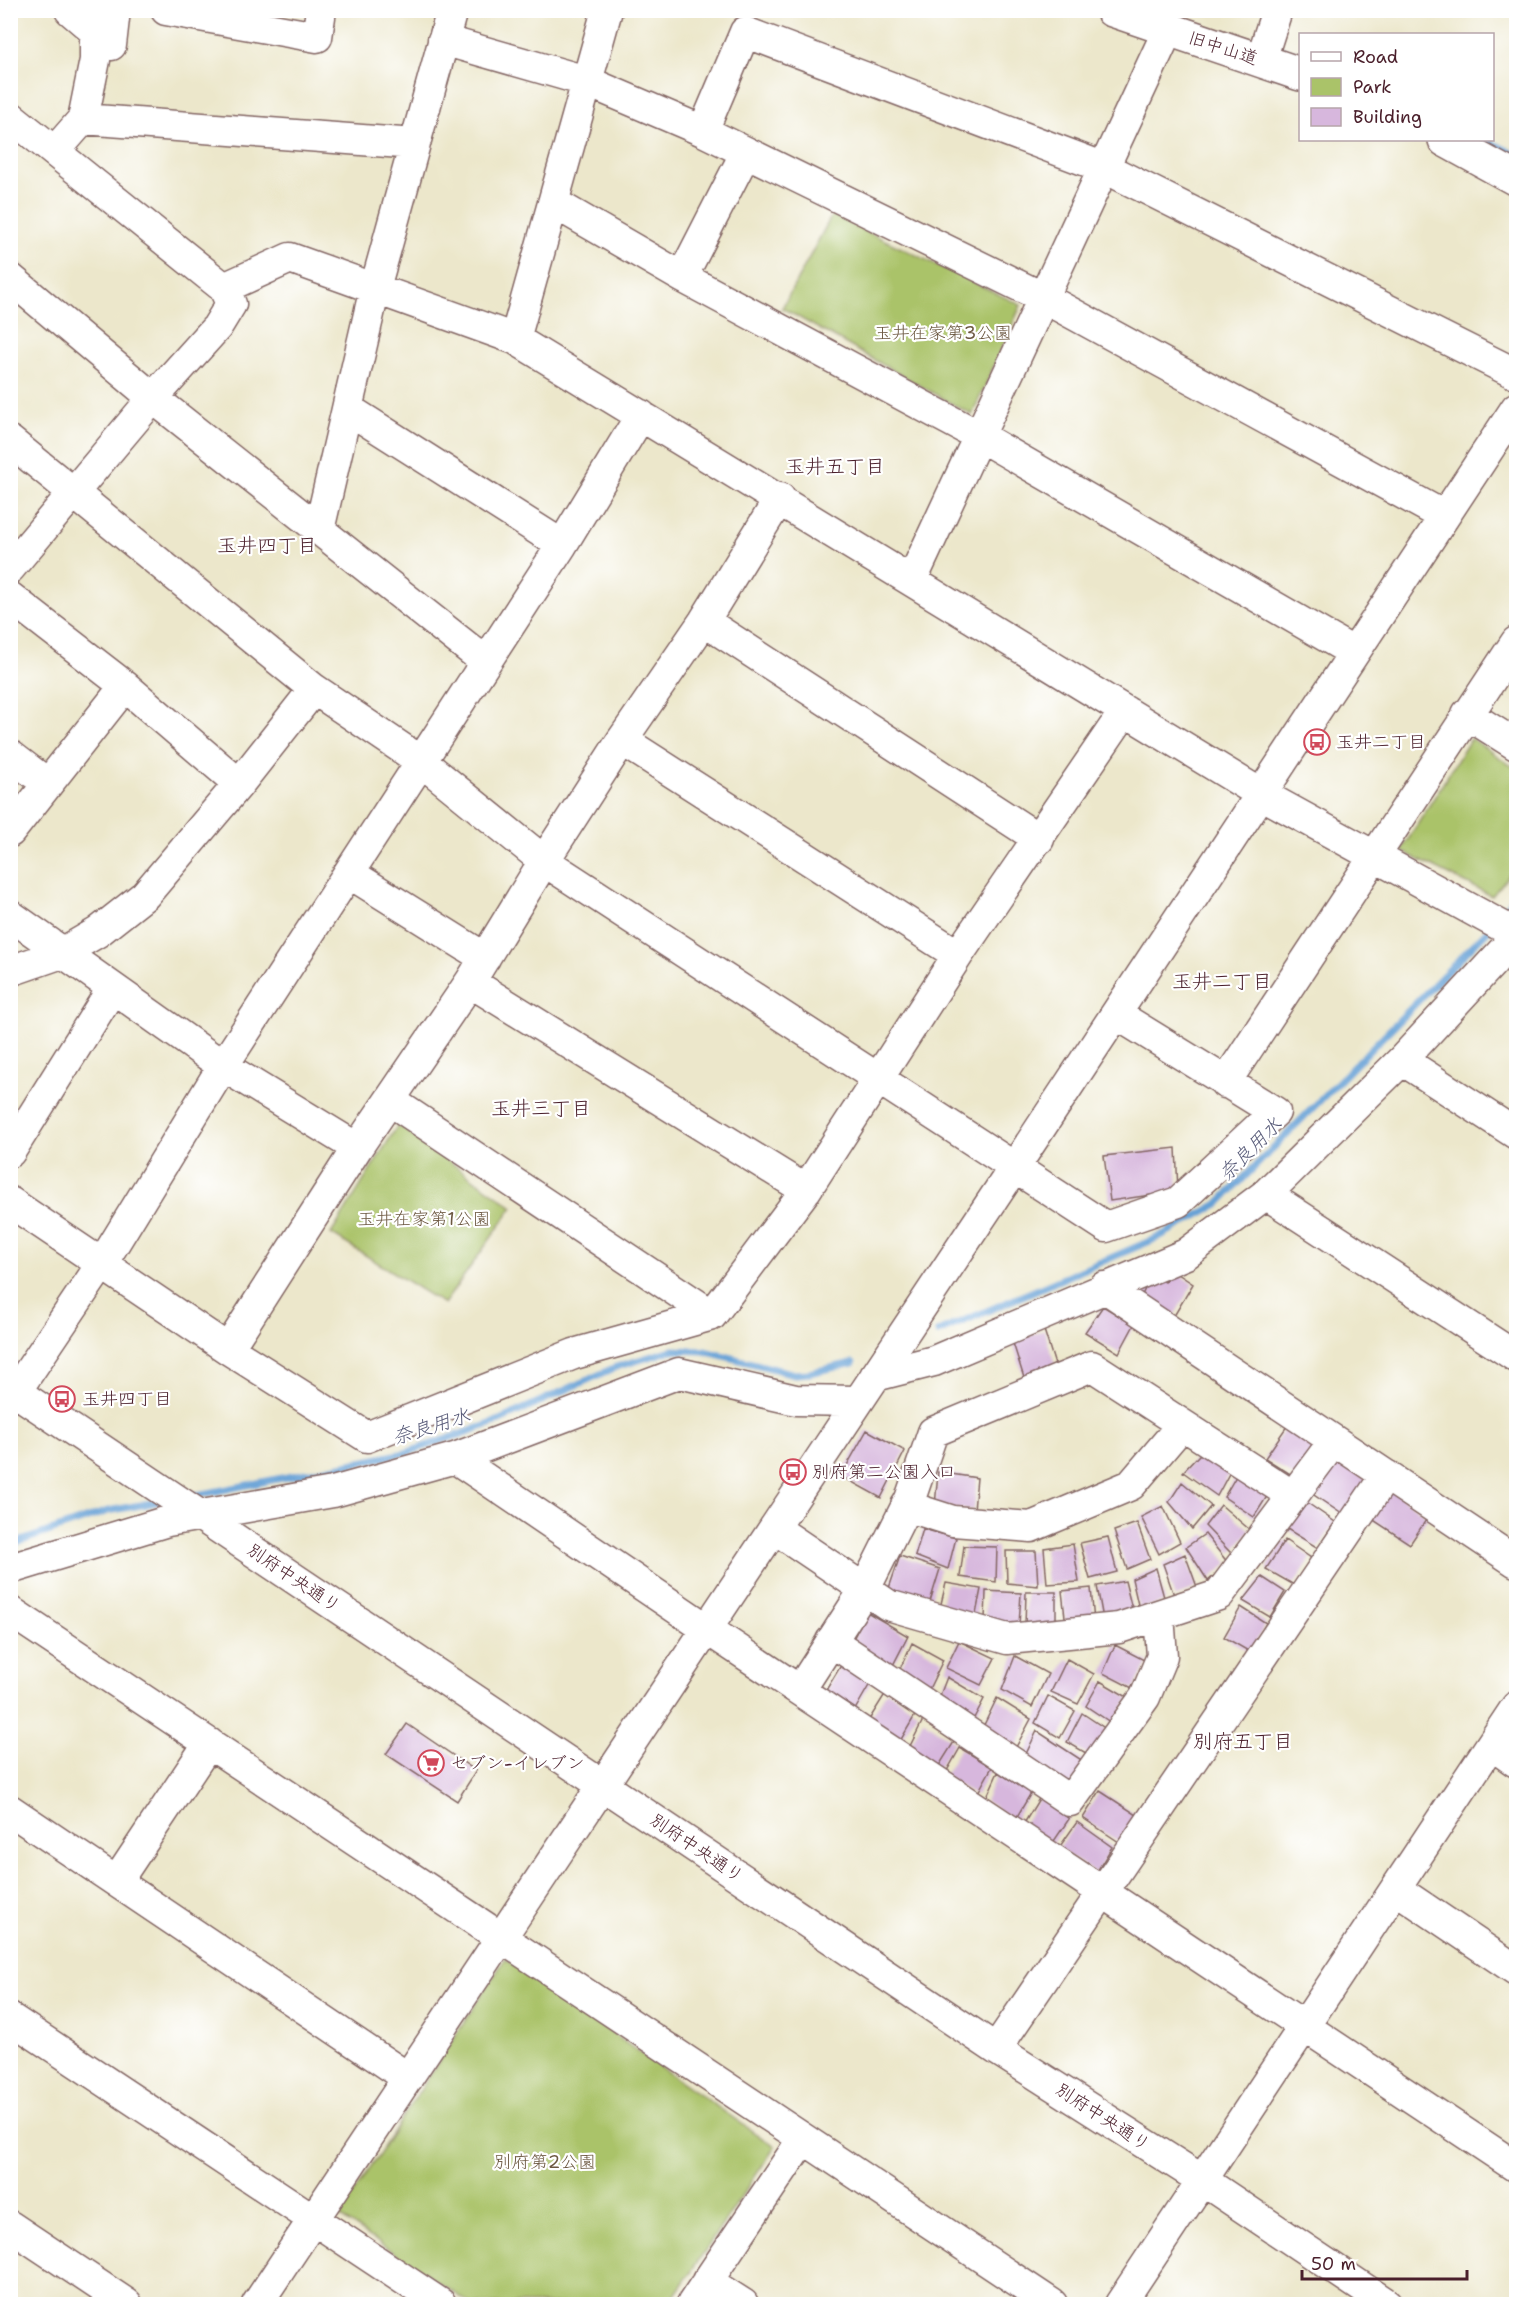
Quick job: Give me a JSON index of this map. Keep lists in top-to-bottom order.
{
  "streets": {
    "main road": ["旧中山道"],
    "street": ["別府中央通り"]
  },
  "districts": [
    "玉井五丁目",
    "玉井四丁目",
    "玉井二丁目",
    "玉井三丁目",
    "別府五丁目"
  ],
  "water": ["奈良用水"],
  "parks": ["玉井在家第3公園", "玉井在家第1公園", "別府第2公園"],
  "places": {
    "bus stop": ["玉井二丁目", "玉井四丁目", "別府第二公園入口"],
    "supermarket": ["セブン-イレブン"]
  },
  "legend": ["Road", "Park", "Building"],
  "scale_bar": "50 m"
}
